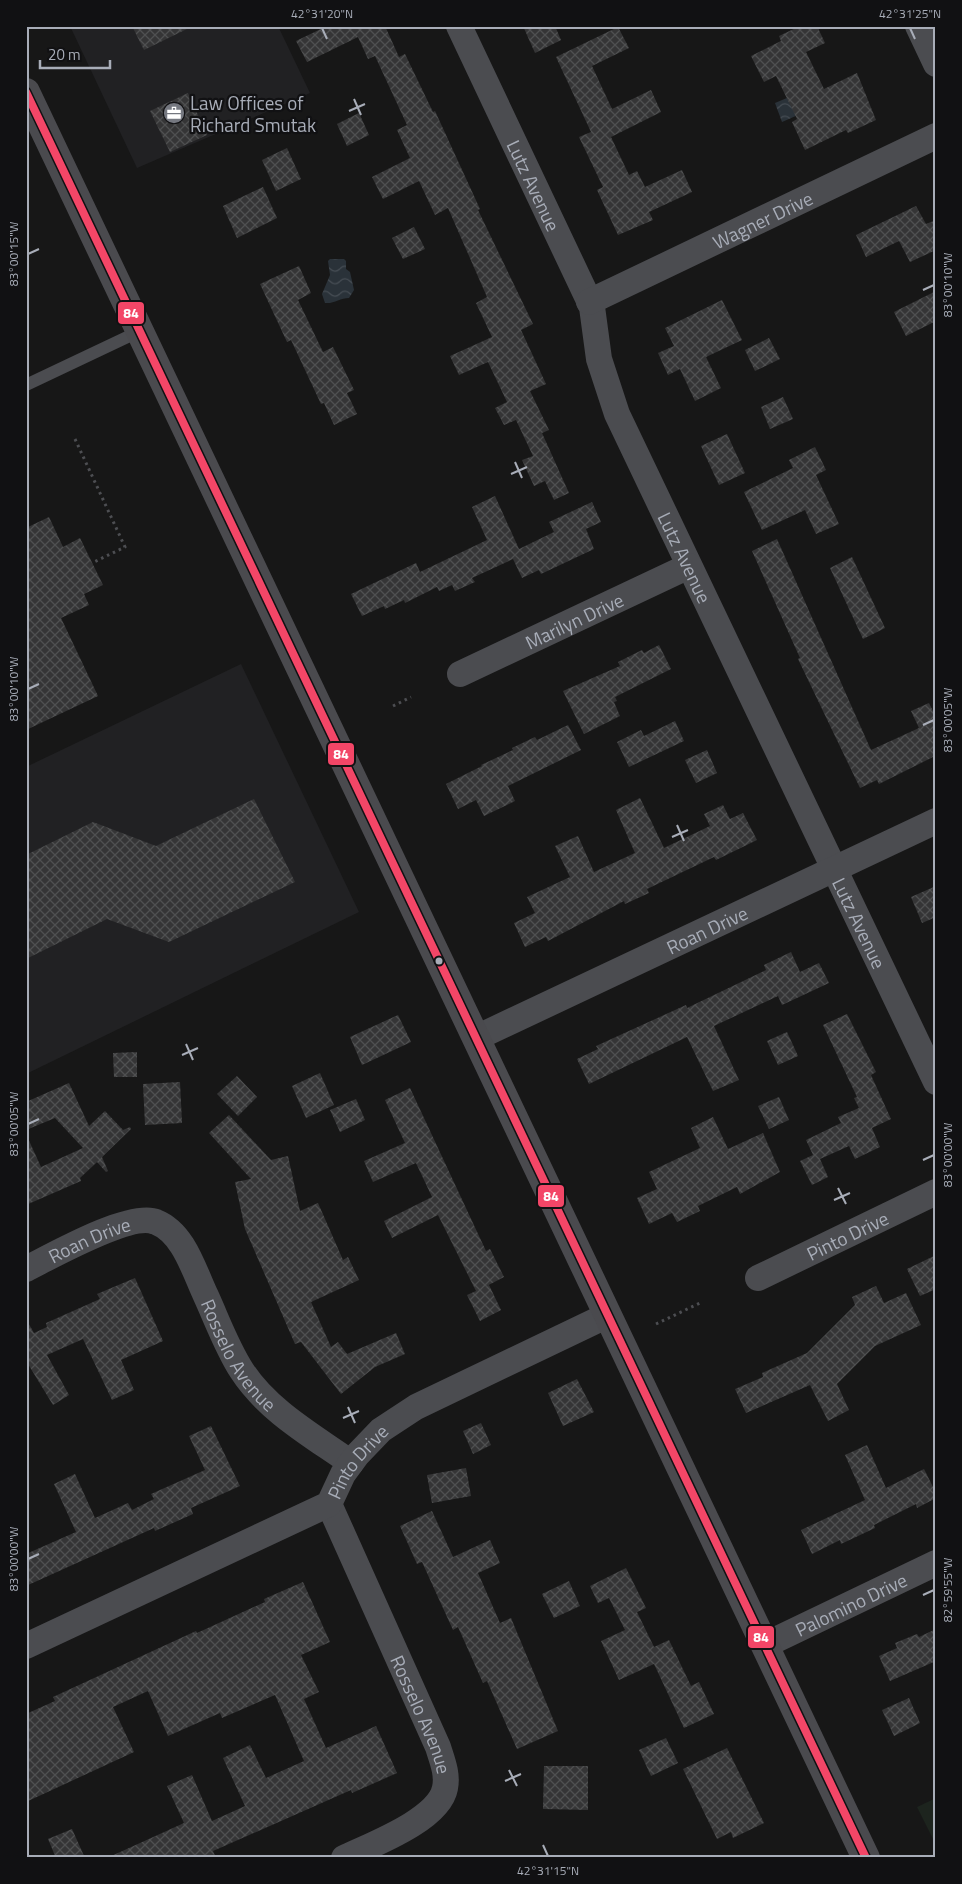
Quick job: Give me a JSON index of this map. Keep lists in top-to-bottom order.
{
  "streets": {
    "street": [
      "Lutz Avenue",
      "Wagner Drive",
      "Marilyn Drive",
      "Roan Drive",
      "Pinto Drive",
      "Rosselo Avenue",
      "Palomino Drive"
    ]
  },
  "crossings": [
    ["Lutz Avenue", "Wagner Drive"],
    ["Lutz Avenue", "Marilyn Drive"],
    ["Lutz Avenue", "Roan Drive"],
    ["Roan Drive", "Rosselo Avenue"],
    ["Pinto Drive", "Rosselo Avenue"]
  ],
  "places": {
    "office": ["Law Offices of Richard Smutak"]
  },
  "lines": ["transit line 84"],
  "scale_bar": "20 m",
  "coordinates": [
    "42°31'20\"N",
    "42°31'25\"N",
    "83°00'15\"W",
    "83°00'10\"W",
    "83°00'05\"W",
    "83°00'00\"W",
    "82°59'55\"W",
    "42°31'15\"N"
  ]
}
